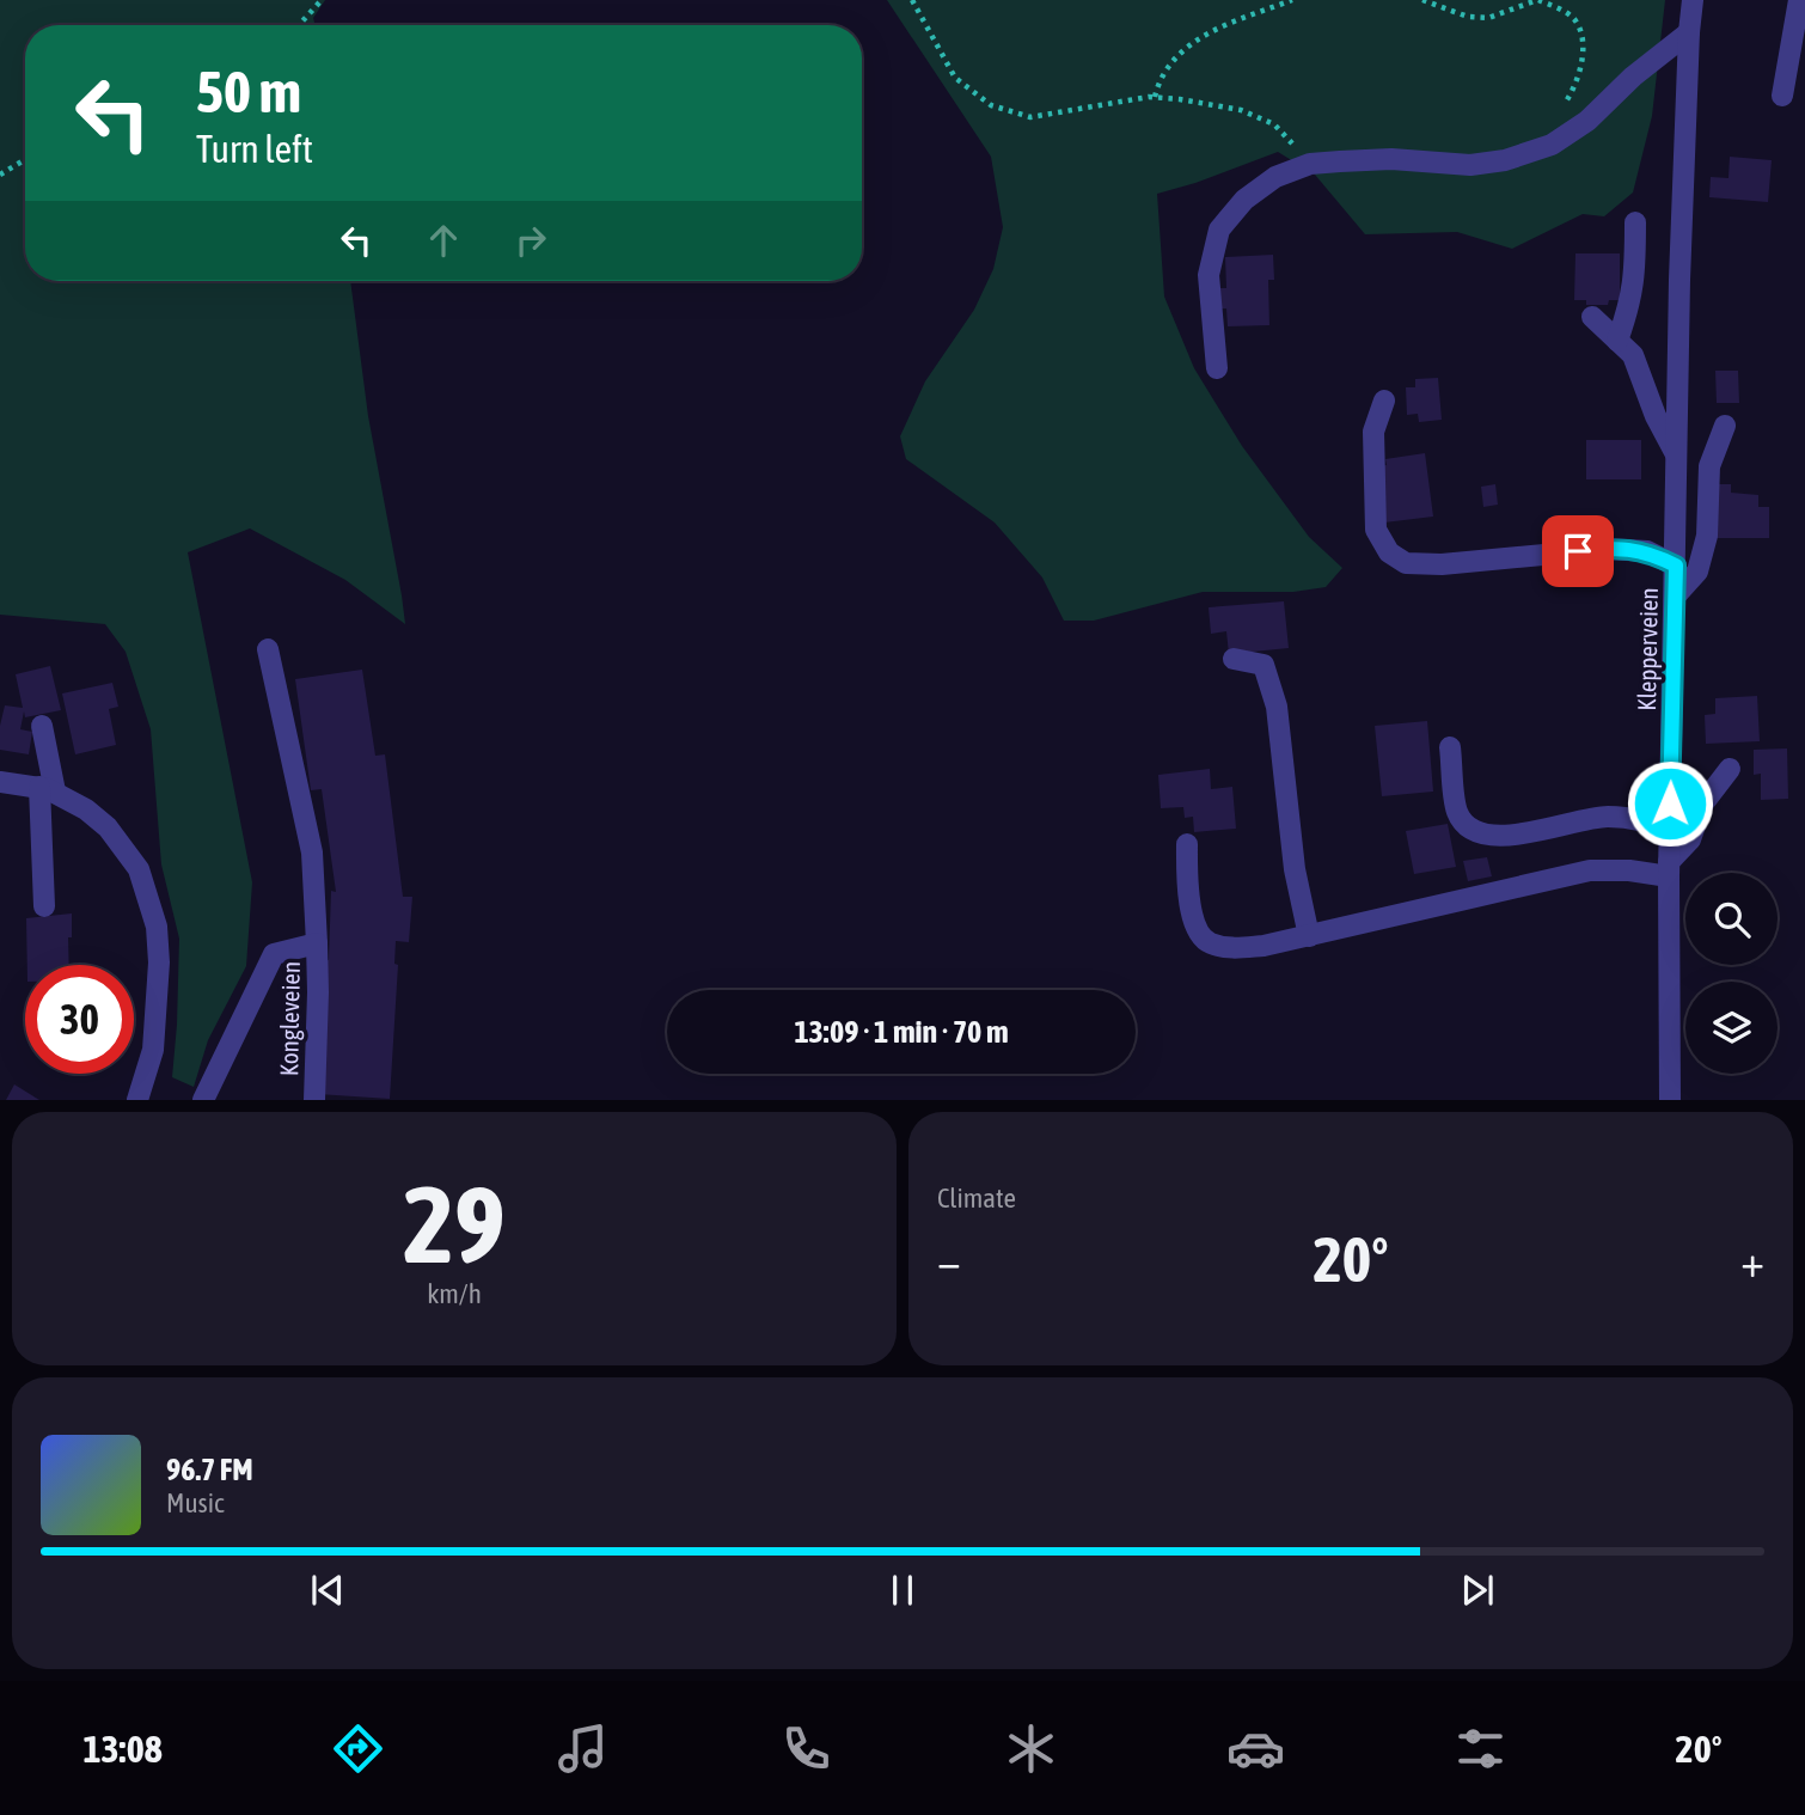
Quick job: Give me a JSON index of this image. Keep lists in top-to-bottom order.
{
  "streets": {
    "street": ["Klepperveien", "Kongleveien"]
  },
  "page": {
    "turn": ["50 m", "Turn left"],
    "limit": "30",
    "trip": "13:09 · 1 min · 70 m",
    "tile": [
      ["29", "km/h"],
      "Climate"
    ],
    "heat": ["−", "20°", "+"],
    "song": ["96.7 FM", "Music"],
    "tabs": ["13:08", "20°"]
  }
}
